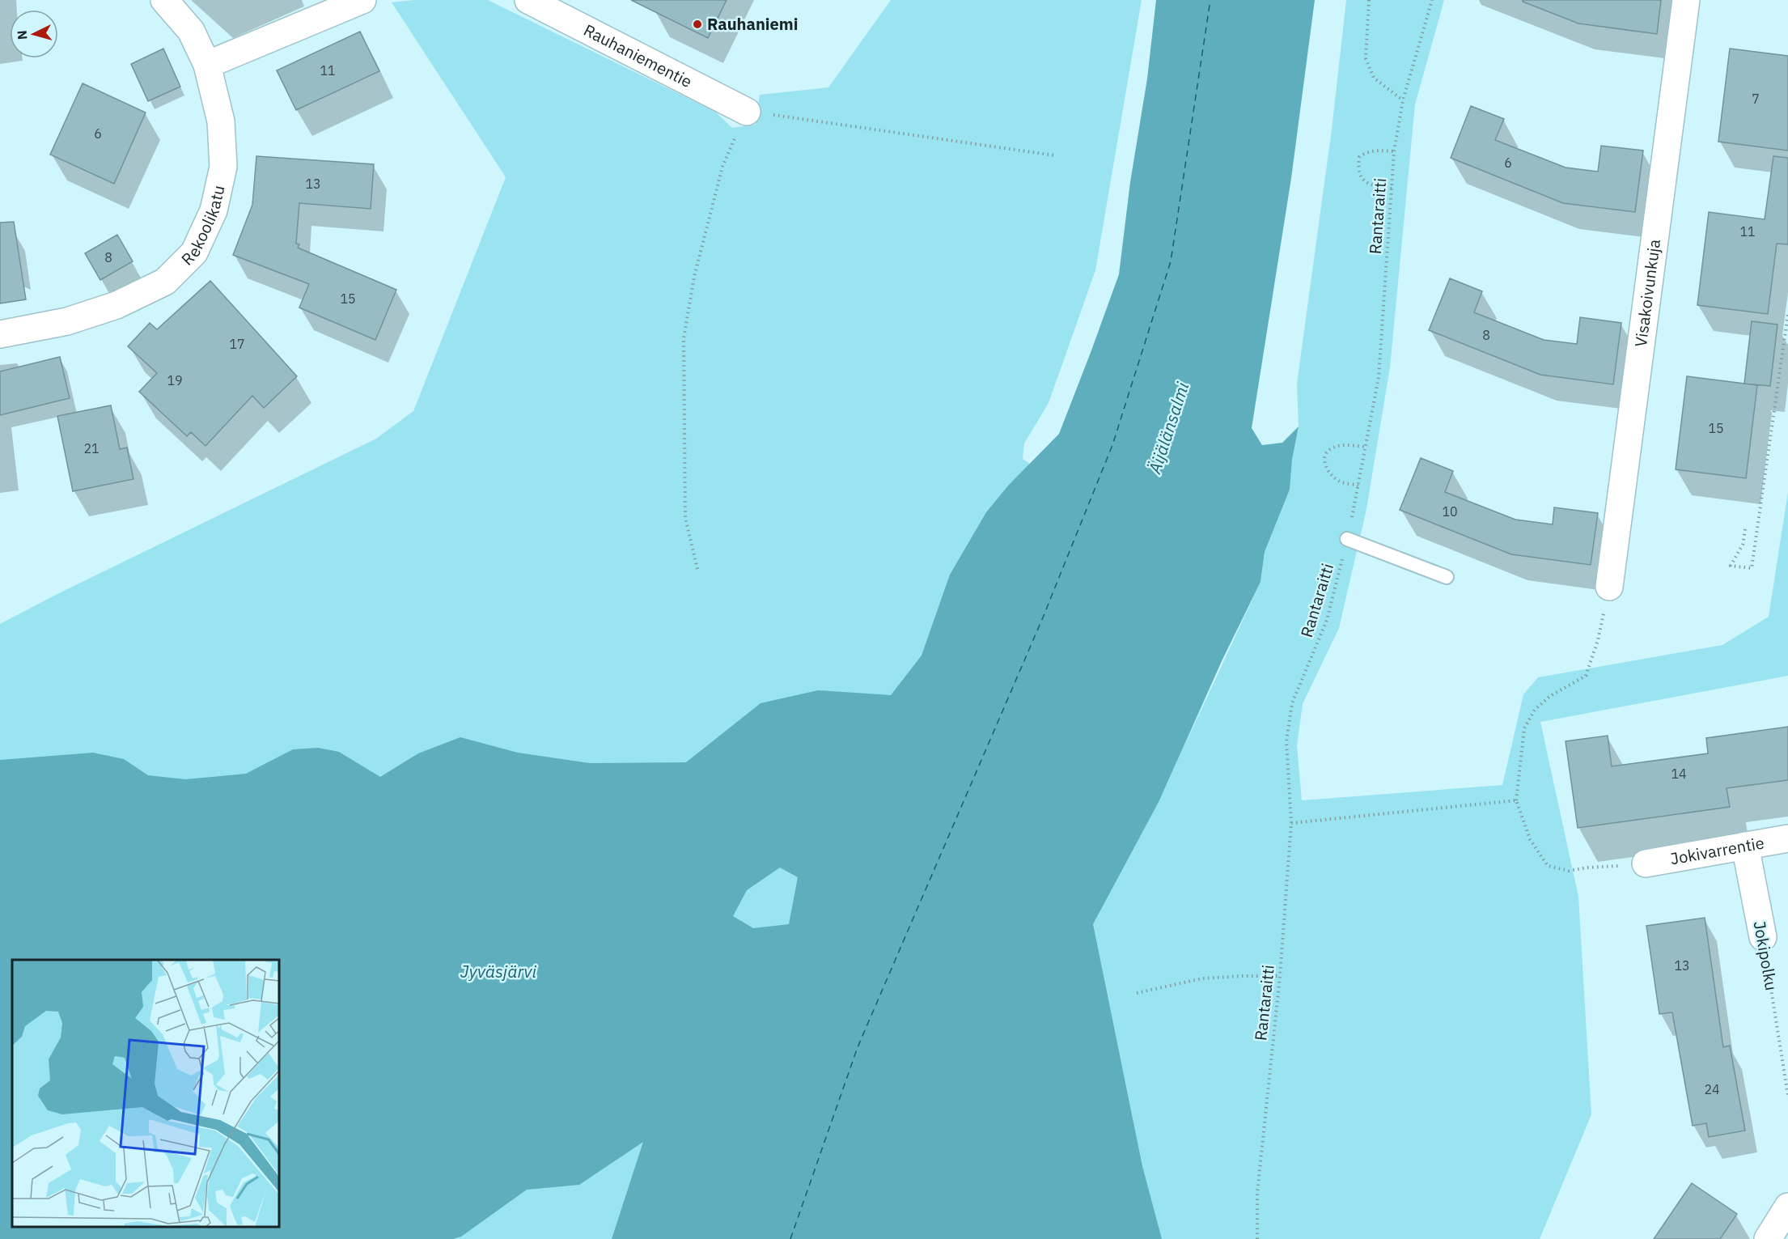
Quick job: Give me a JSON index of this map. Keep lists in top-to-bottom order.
{
  "streets": {
    "street": [
      "Rauhaniementie",
      "Rekoolikatu",
      "Visakoivunkuja",
      "Jokivarrentie",
      "Jokipolku"
    ],
    "path": ["Rantaraitti"]
  },
  "crossings": [
    ["Jokivarrentie", "Jokipolku"]
  ],
  "water": ["Äijälänsalmi", "Jyväsjärvi"],
  "places": ["Rauhaniemi"],
  "house_numbers": [
    "11",
    "7",
    "6",
    "6",
    "13",
    "11",
    "8",
    "15",
    "8",
    "17",
    "19",
    "15",
    "21",
    "10",
    "14",
    "13",
    "24"
  ],
  "north": "left"
}
